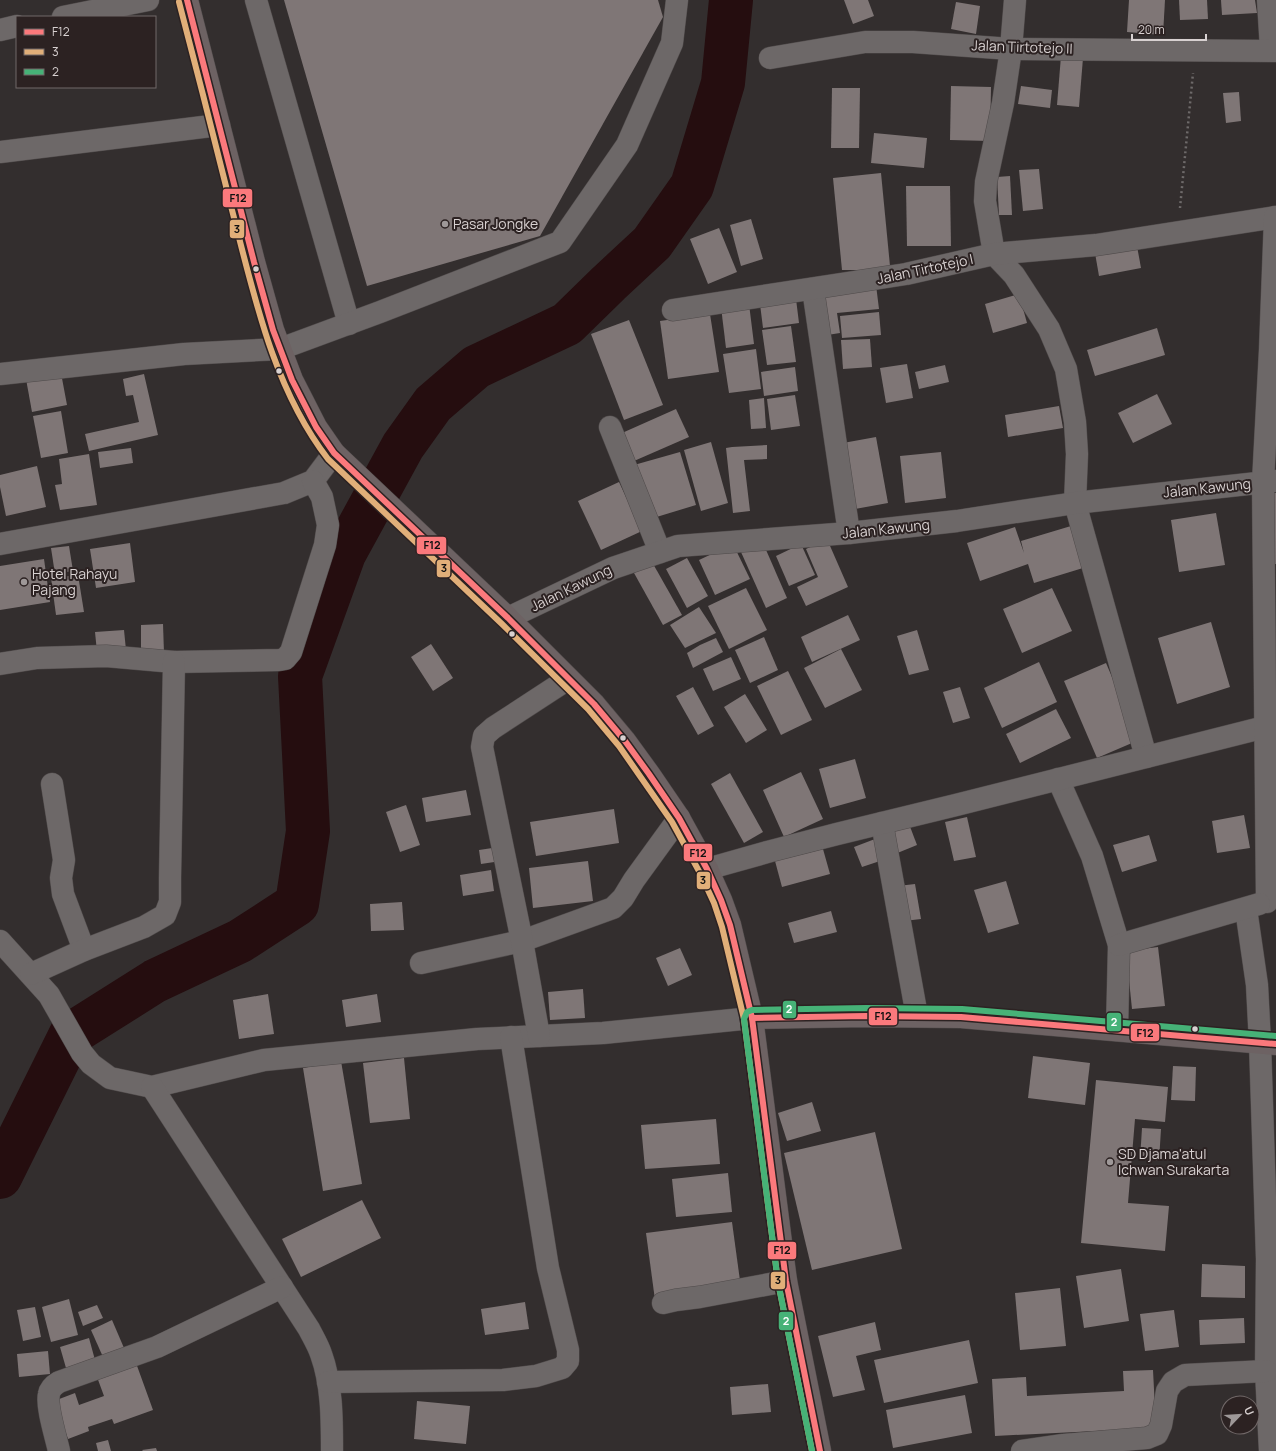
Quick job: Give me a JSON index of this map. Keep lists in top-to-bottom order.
{
  "streets": {
    "street": ["Jalan Tirtotejo II", "Jalan Tirtotejo I", "Jalan Kawung"]
  },
  "places": ["Pasar Jongke", "Hotel Rahayu Pajang", "SD Djama'atul Ichwan Surakarta"],
  "lines": ["transit line F12", "transit line 3", "transit line 2"],
  "legend": ["F12", "3", "2"],
  "scale_bar": "20 m",
  "north": "top right"
}
